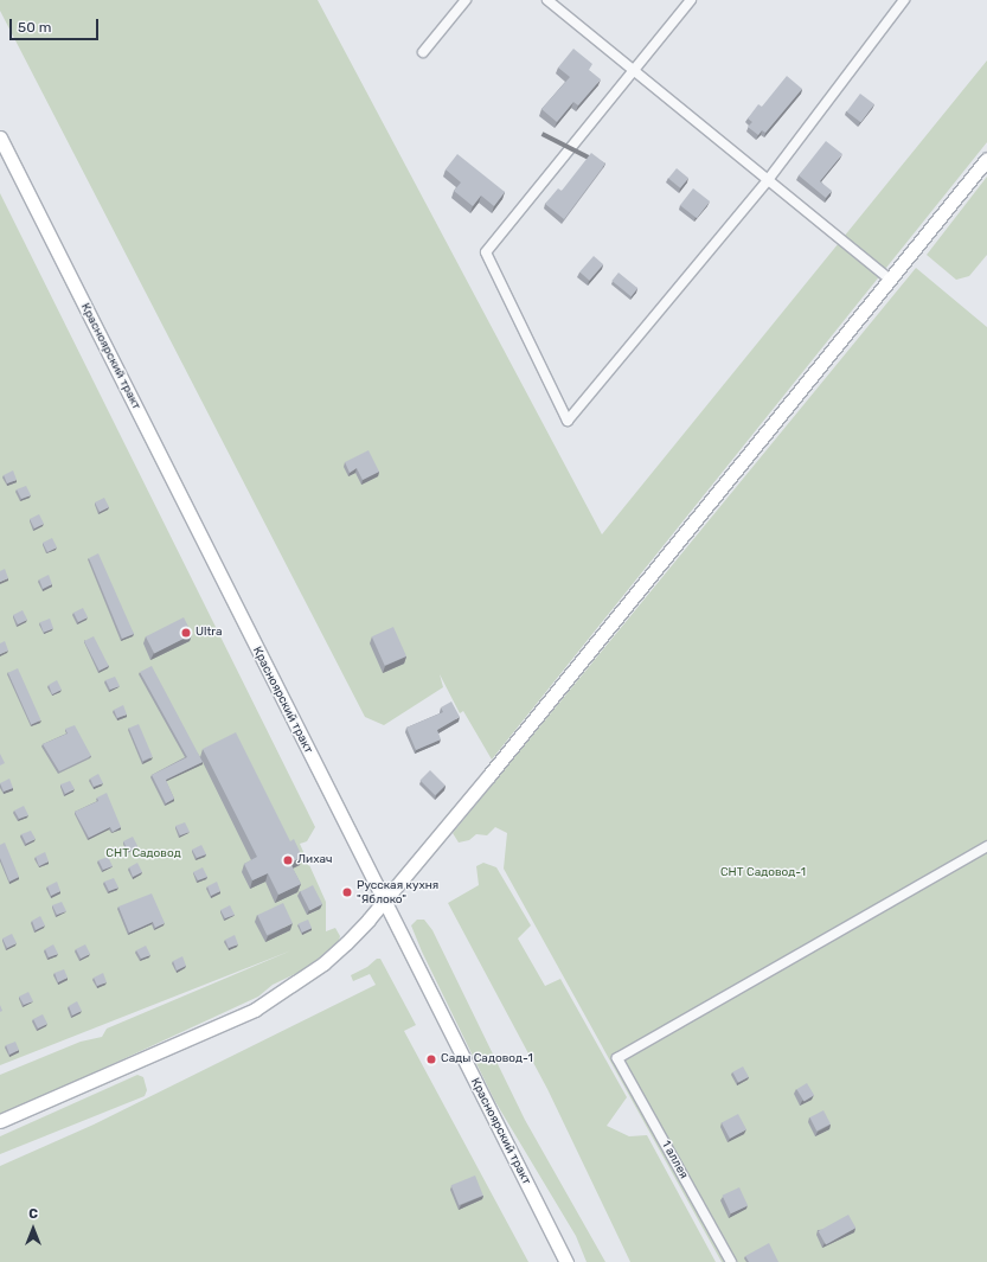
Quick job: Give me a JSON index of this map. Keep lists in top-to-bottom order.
{
  "streets": {
    "main road": ["Красноярский тракт"],
    "street": ["1 аллея"]
  },
  "parks": ["СНТ Садовод", "СНТ Садовод-1"],
  "places": [
    "Ultra",
    "Лихач",
    "Русская кухня \"Яблоко\"",
    "Сады Садовод-1"
  ],
  "scale_bar": "50 m",
  "north": "top"
}
